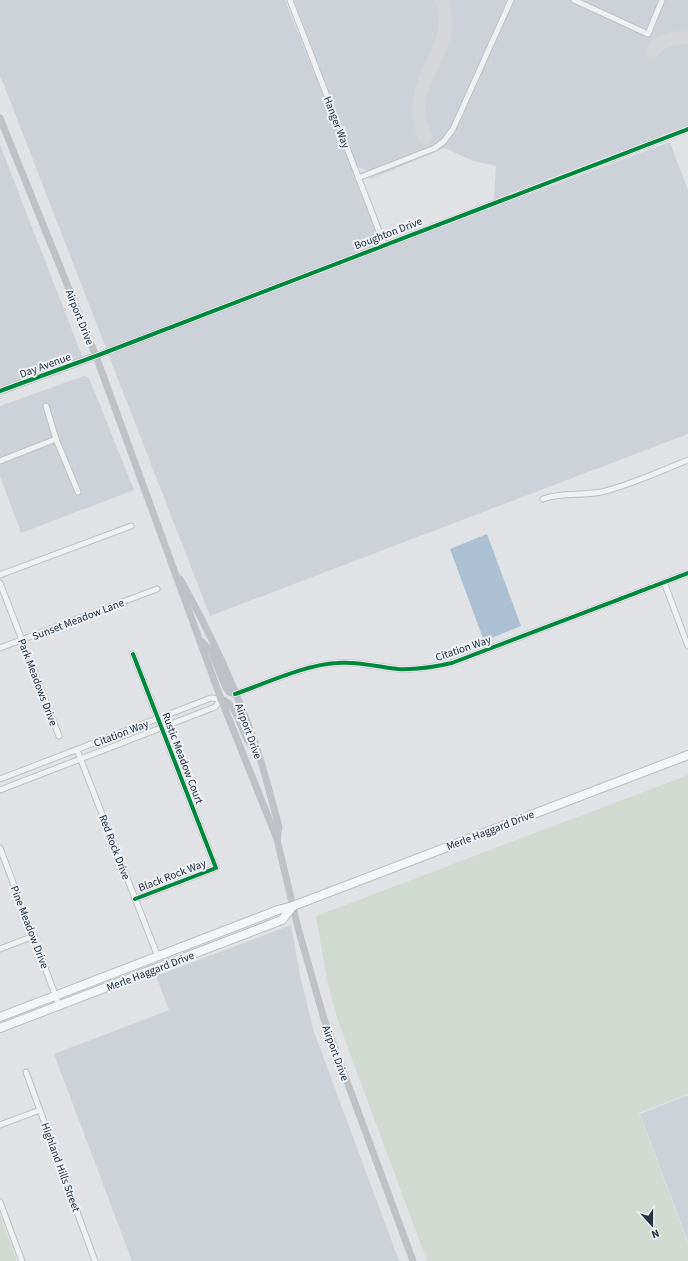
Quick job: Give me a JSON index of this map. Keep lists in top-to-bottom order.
{
  "streets": {
    "main road": ["Airport Drive", "Merle Haggard Drive"],
    "street": [
      "Hanger Way",
      "Boughton Drive",
      "Day Avenue",
      "Sunset Meadow Lane",
      "Citation Way",
      "Park Meadows Drive",
      "Rustic Meadow Court",
      "Red Rock Drive",
      "Black Rock Way",
      "Pine Meadow Drive",
      "Highland Hills Street"
    ]
  },
  "crossings": [
    ["Hanger Way", "Boughton Drive"],
    ["Boughton Drive", "Airport Drive"],
    ["Boughton Drive", "Day Avenue"],
    ["Airport Drive", "Day Avenue"],
    ["Airport Drive", "Citation Way"],
    ["Airport Drive", "Merle Haggard Drive"],
    ["Sunset Meadow Lane", "Park Meadows Drive"],
    ["Citation Way", "Rustic Meadow Court"],
    ["Citation Way", "Red Rock Drive"],
    ["Rustic Meadow Court", "Black Rock Way"],
    ["Merle Haggard Drive", "Red Rock Drive"],
    ["Merle Haggard Drive", "Pine Meadow Drive"],
    ["Red Rock Drive", "Black Rock Way"]
  ],
  "north": "bottom"
}
